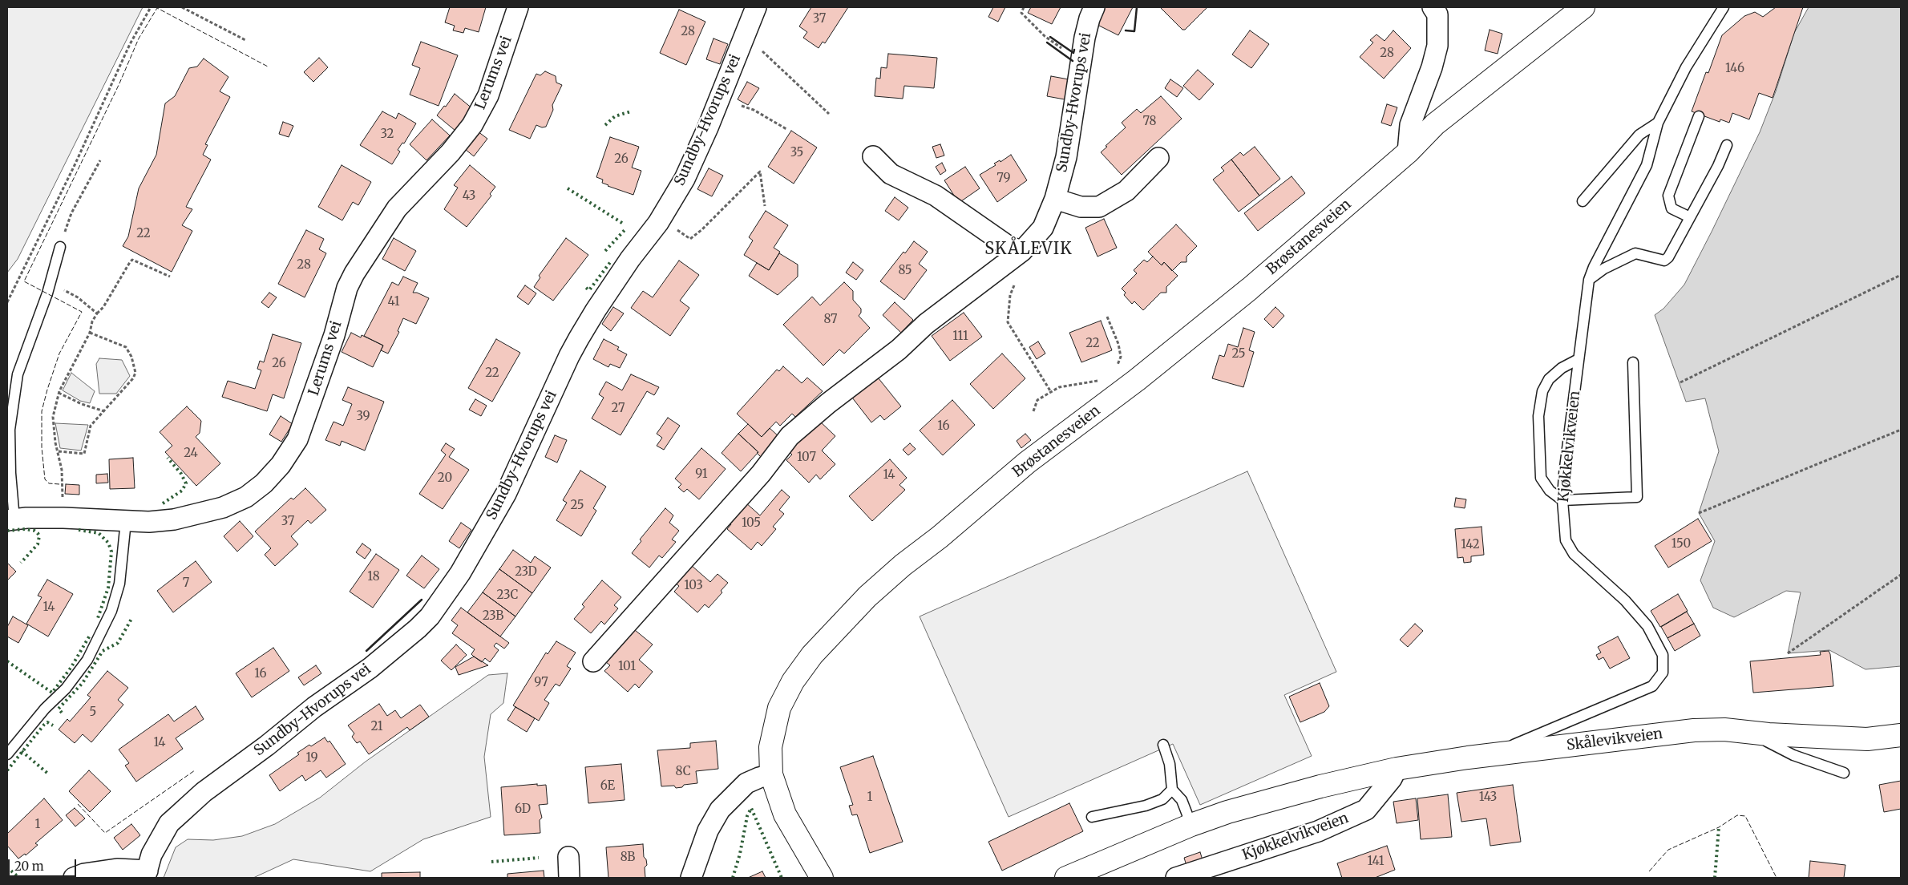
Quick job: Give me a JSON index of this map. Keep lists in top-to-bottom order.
{
  "streets": {
    "street": [
      "Lerums vei",
      "Sundby-Hvorups vei",
      "Brøstanesveien",
      "Kjøkkelvikveien",
      "Skålevikveien"
    ]
  },
  "crossings": [
    ["Kjøkkelvikveien", "Skålevikveien"]
  ],
  "districts": ["SKÅLEVIK"],
  "house_numbers": [
    "37",
    "28",
    "28",
    "146",
    "78",
    "32",
    "35",
    "26",
    "79",
    "43",
    "22",
    "28",
    "85",
    "41",
    "87",
    "111",
    "22",
    "25",
    "26",
    "22",
    "27",
    "39",
    "16",
    "24",
    "107",
    "91",
    "14",
    "20",
    "25",
    "37",
    "105",
    "150",
    "142",
    "23D",
    "18",
    "7",
    "103",
    "23C",
    "14",
    "23B",
    "101",
    "16",
    "97",
    "5",
    "21",
    "14",
    "19",
    "8C",
    "6E",
    "1",
    "143",
    "6D",
    "1",
    "8B",
    "141"
  ],
  "scale_bar": "20 m"
}
